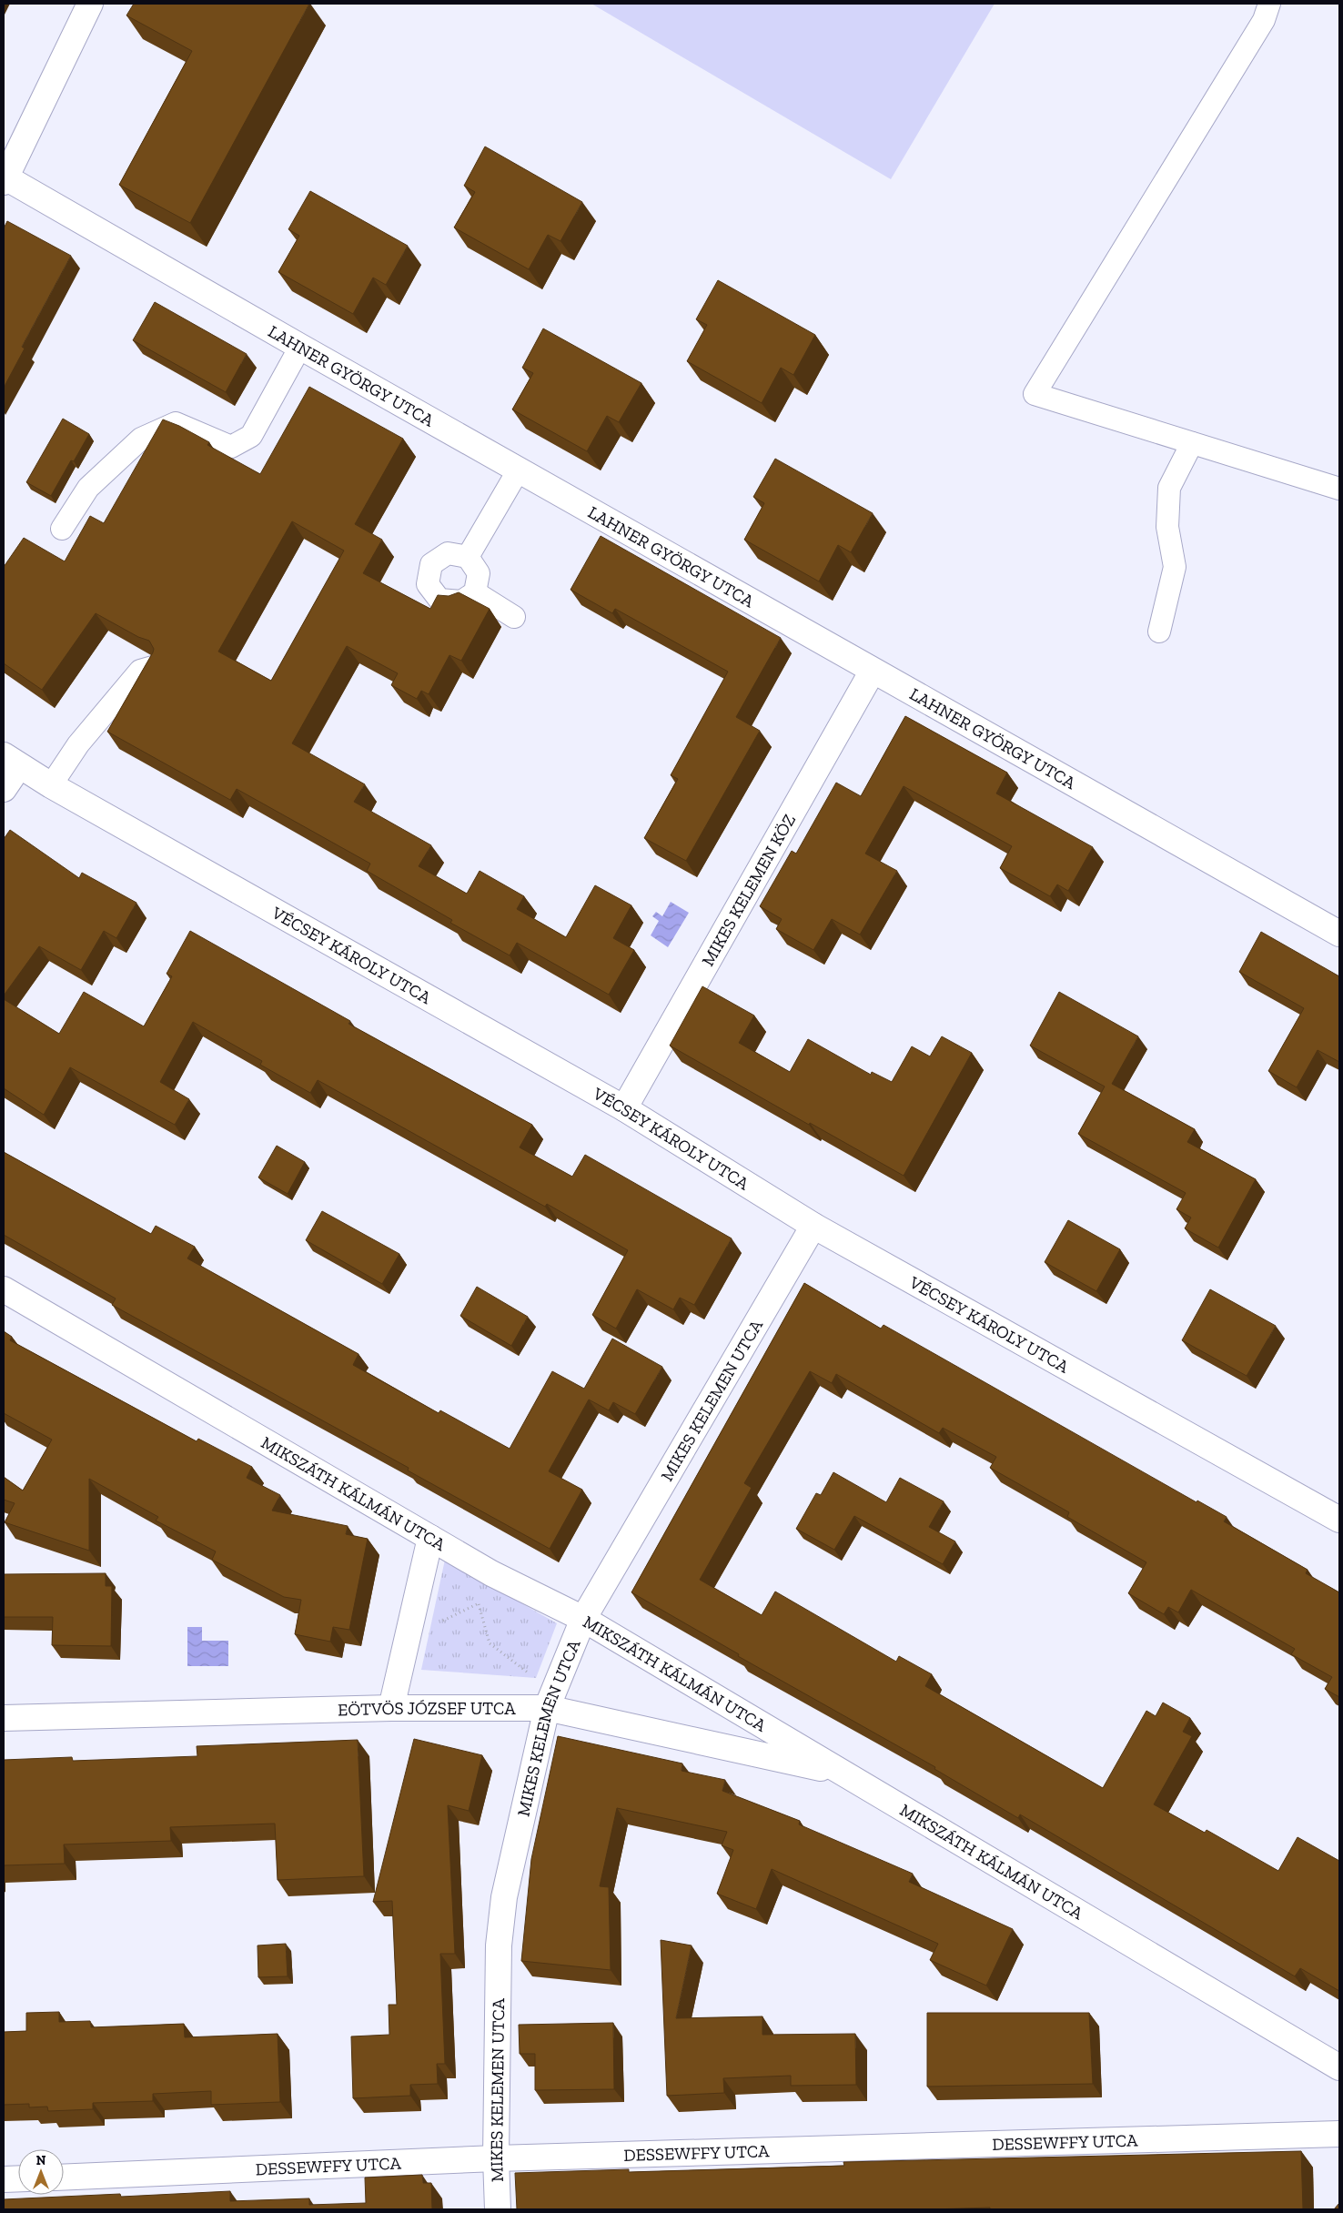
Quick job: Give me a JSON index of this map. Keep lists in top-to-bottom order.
{
  "streets": {
    "street": [
      "LAHNER GYÖRGY UTCA",
      "MIKES KELEMEN KÖZ",
      "VÉCSEY KÁROLY UTCA",
      "MIKES KELEMEN UTCA",
      "MIKSZÁTH KÁLMÁN UTCA",
      "EÖTVÖS JÓZSEF UTCA",
      "DESSEWFFY UTCA"
    ]
  },
  "crossings": [
    ["LAHNER GYÖRGY UTCA", "MIKES KELEMEN KÖZ"],
    ["MIKES KELEMEN KÖZ", "VÉCSEY KÁROLY UTCA"],
    ["VÉCSEY KÁROLY UTCA", "MIKES KELEMEN UTCA"],
    ["MIKES KELEMEN UTCA", "MIKSZÁTH KÁLMÁN UTCA"],
    ["MIKES KELEMEN UTCA", "EÖTVÖS JÓZSEF UTCA"],
    ["MIKES KELEMEN UTCA", "DESSEWFFY UTCA"],
    ["MIKSZÁTH KÁLMÁN UTCA", "EÖTVÖS JÓZSEF UTCA"]
  ],
  "north": "top"
}
